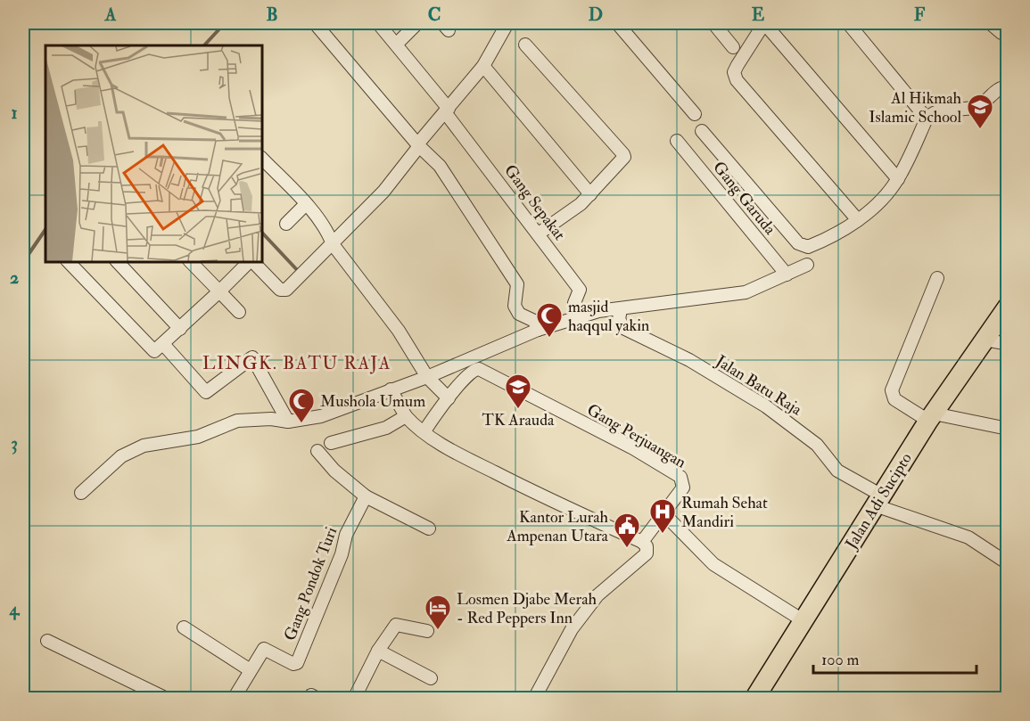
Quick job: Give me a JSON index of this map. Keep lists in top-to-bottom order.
{
  "streets": {
    "highway": ["Jalan Adi Sucipto"],
    "street": [
      "Gang Garuda",
      "Gang Sepakat",
      "Jalan Batu Raja",
      "Gang Perjuangan",
      "Gang Pondok Turi"
    ]
  },
  "crossings": [
    ["Jalan Batu Raja", "Jalan Adi Sucipto"]
  ],
  "districts": ["LINGK. BATU RAJA"],
  "places": {
    "school or university": ["Al Hikmah Islamic School", "TK Arauda"],
    "mosque": ["masjid haqqul yakin", "Mushola Umum"],
    "hospital": ["Rumah Sehat Mandiri"],
    "public building": ["Kantor Lurah Ampenan Utara"],
    "hotel": ["Losmen Djabe Merah - Red Peppers Inn"]
  },
  "scale_bar": "100 m",
  "grid": {
    "columns": [
      "A",
      "B",
      "C",
      "D",
      "E",
      "F"
    ],
    "rows": [
      "1",
      "2",
      "3",
      "4"
    ]
  }
}
